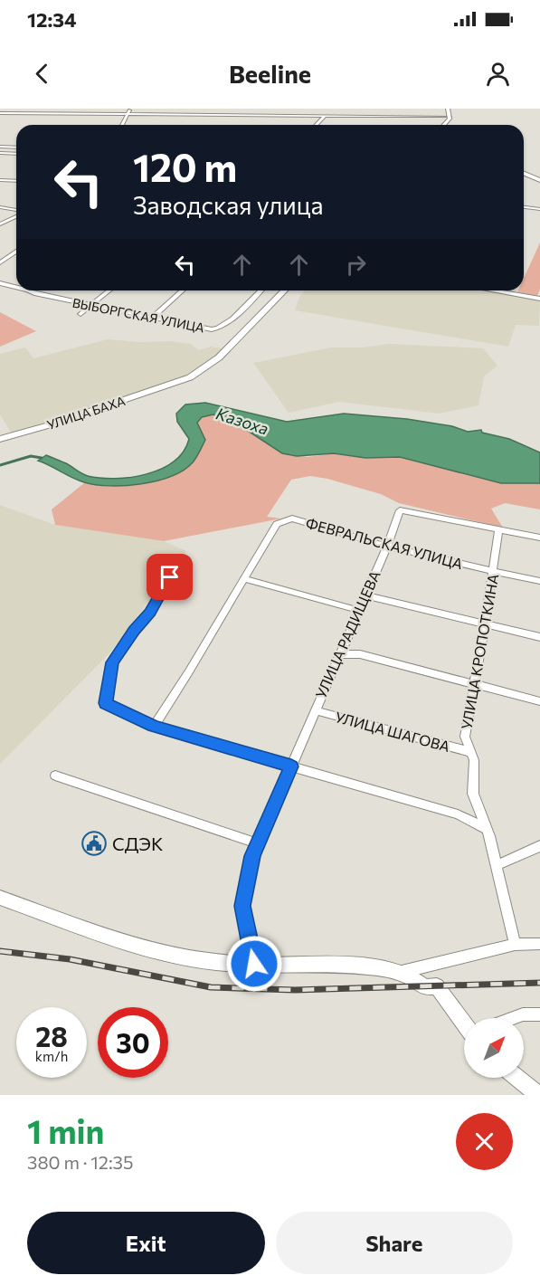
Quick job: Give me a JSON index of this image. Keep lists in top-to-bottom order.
{
  "streets": {
    "main road": ["УЛИЦА БАХА"],
    "street": [
      "ВЫБОРГСКАЯ УЛИЦА",
      "ФЕВРАЛЬСКАЯ УЛИЦА",
      "УЛИЦА РАДИЩЕВА",
      "УЛИЦА КРОПОТКИНА",
      "УЛИЦА ШАГОВА"
    ]
  },
  "crossings": [
    ["ФЕВРАЛЬСКАЯ УЛИЦА", "УЛИЦА РАДИЩЕВА"],
    ["ФЕВРАЛЬСКАЯ УЛИЦА", "УЛИЦА КРОПОТКИНА"],
    ["УЛИЦА РАДИЩЕВА", "УЛИЦА КРОПОТКИНА"],
    ["УЛИЦА РАДИЩЕВА", "УЛИЦА ШАГОВА"],
    ["УЛИЦА КРОПОТКИНА", "УЛИЦА ШАГОВА"]
  ],
  "water": ["Казоха"],
  "places": {
    "public building": ["СДЭК"]
  },
  "north": "top right",
  "page": {
    "status": "12:34",
    "header": "Beeline",
    "turn": ["120 m", "Заводская улица"],
    "speed": "28 km/h",
    "limit": "30",
    "heading": ["1 min", "380 m · 12:35"],
    "buttons": ["Exit", "Share"]
  }
}
